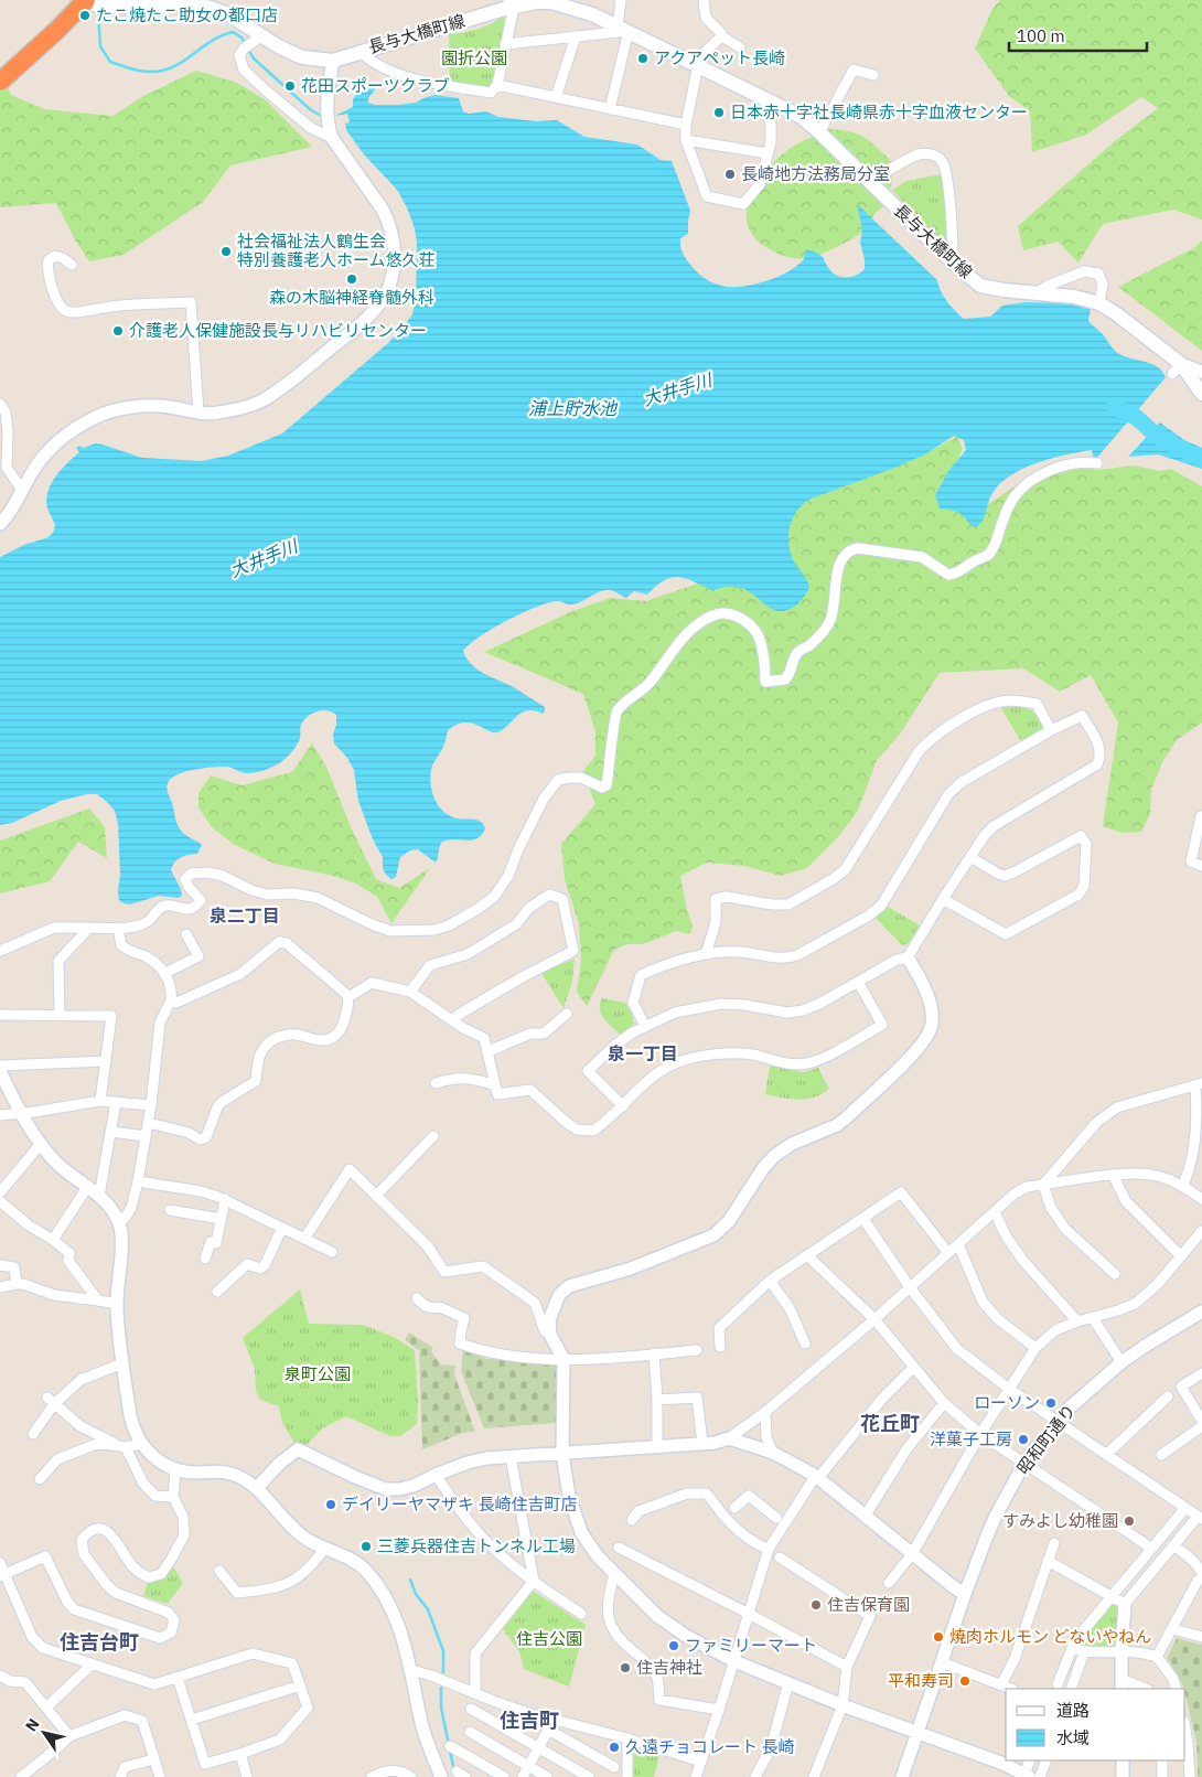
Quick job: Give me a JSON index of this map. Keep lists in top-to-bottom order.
{
  "streets": {
    "main road": ["長与大橋町線"],
    "street": ["昭和町通り"]
  },
  "districts": [
    "泉二丁目",
    "泉一丁目",
    "花丘町",
    "住吉台町",
    "住吉町"
  ],
  "water": ["大井手川", "浦上貯水池"],
  "parks": ["園折公園", "泉町公園", "住吉公園"],
  "places": [
    "たこ焼たこ助女の都口店",
    "アクアペット長崎",
    "花田スポーツクラブ",
    "日本赤十字社長崎県赤十字血液センター",
    "長崎地方法務局分室",
    "社会福祉法人鶴生会 特別養護老人ホーム悠久荘",
    "森の木脳神経脊髄外科",
    "介護老人保健施設長与リハビリセンター",
    "ローソン",
    "洋菓子工房",
    "デイリーヤマザキ 長崎住吉町店",
    "すみよし幼稚園",
    "三菱兵器住吉トンネル工場",
    "住吉保育園",
    "焼肉ホルモン どないやねん",
    "ファミリーマート",
    "住吉神社",
    "平和寿司",
    "久遠チョコレート 長崎"
  ],
  "legend": ["道路", "水域"],
  "scale_bar": "100 m",
  "north": "top left"
}
